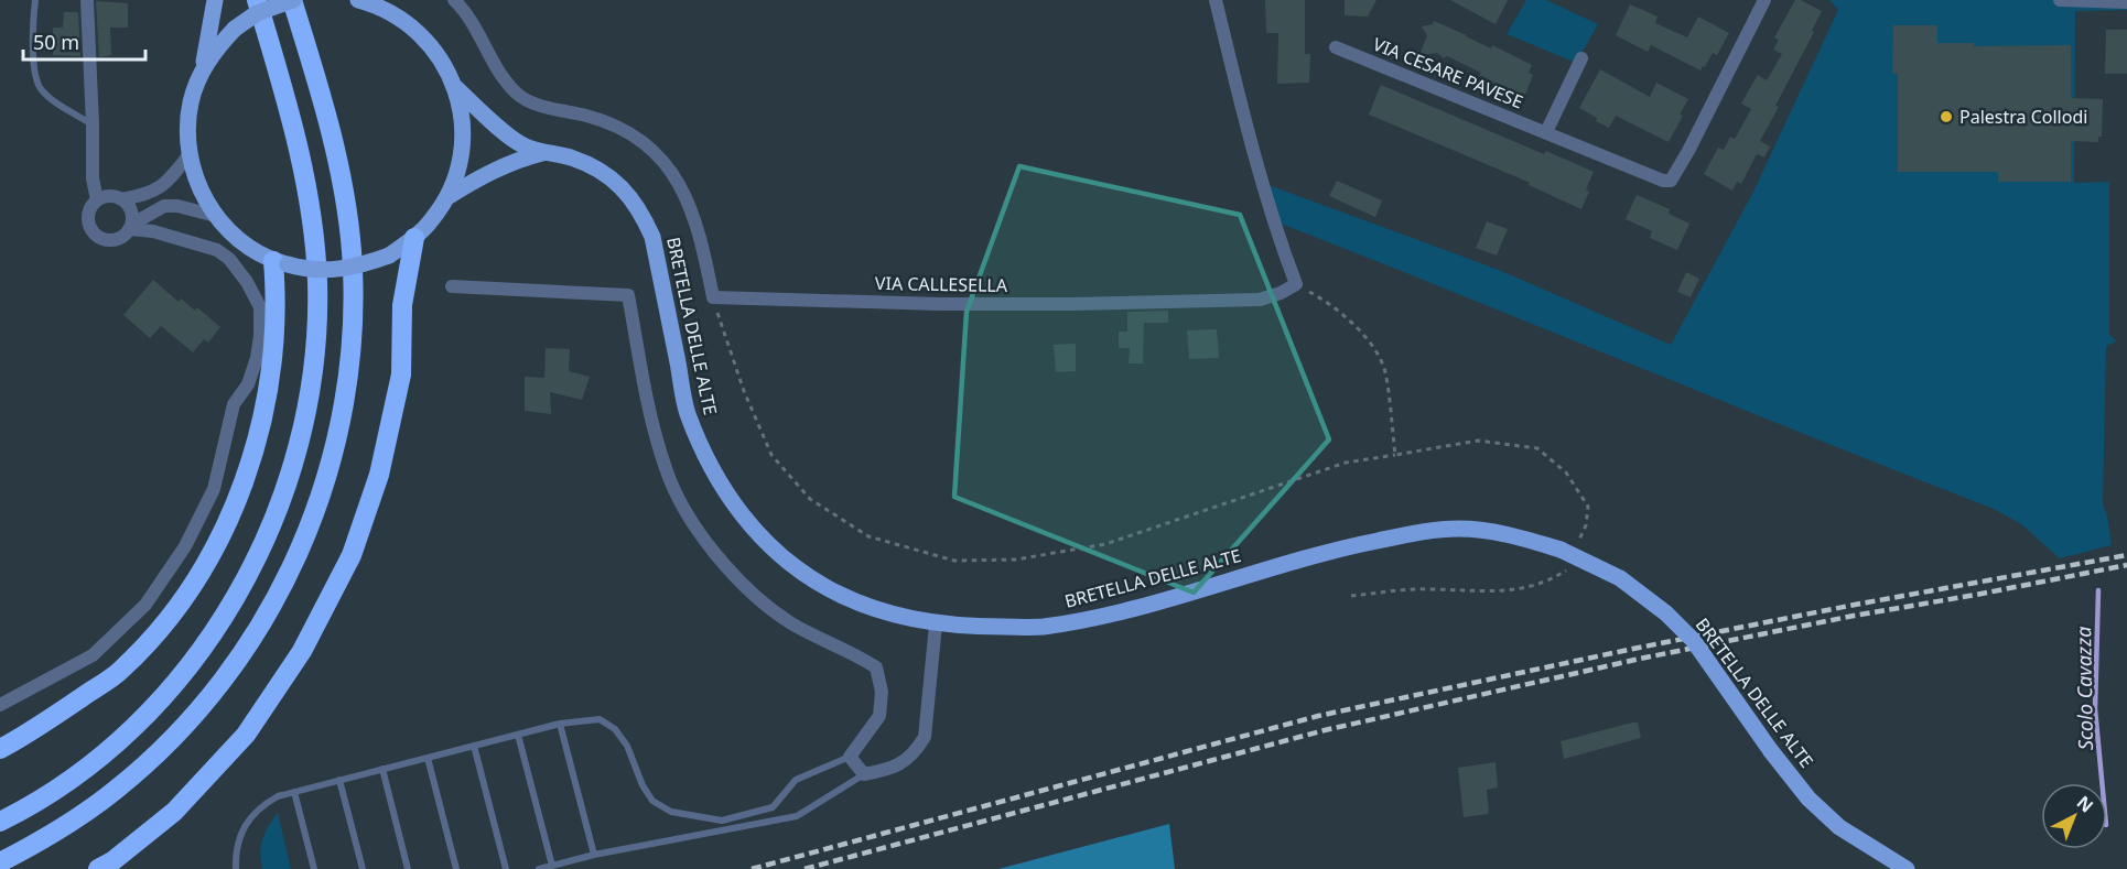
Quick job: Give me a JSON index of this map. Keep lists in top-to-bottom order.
{
  "streets": {
    "main road": ["BRETELLA DELLE ALTE"],
    "street": ["VIA CESARE PAVESE", "VIA CALLESELLA"]
  },
  "water": ["Scolo Cavazza"],
  "places": ["Palestra Collodi"],
  "scale_bar": "50 m",
  "north": "top right"
}
